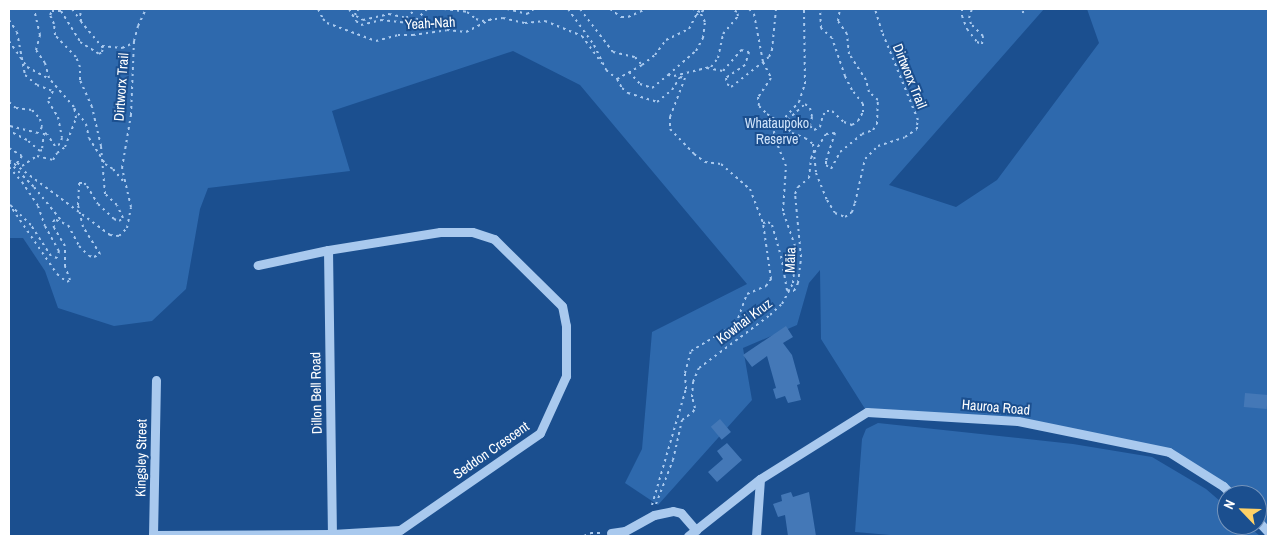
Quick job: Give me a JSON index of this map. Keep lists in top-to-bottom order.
{
  "streets": {
    "street": [
      "Dillon Bell Road",
      "Hauroa Road",
      "Seddon Crescent",
      "Kingsley Street"
    ],
    "path": [
      "Yeah-Nah",
      "Dirtworx Trail",
      "Māia",
      "Kowhai Kruz"
    ]
  },
  "crossings": [
    ["Dirtworx Trail", "Māia"],
    ["Māia", "Kowhai Kruz"],
    ["Dillon Bell Road", "Seddon Crescent"],
    ["Seddon Crescent", "Kingsley Street"]
  ],
  "parks": ["Whataupoko Reserve"],
  "north": "top left"
}
